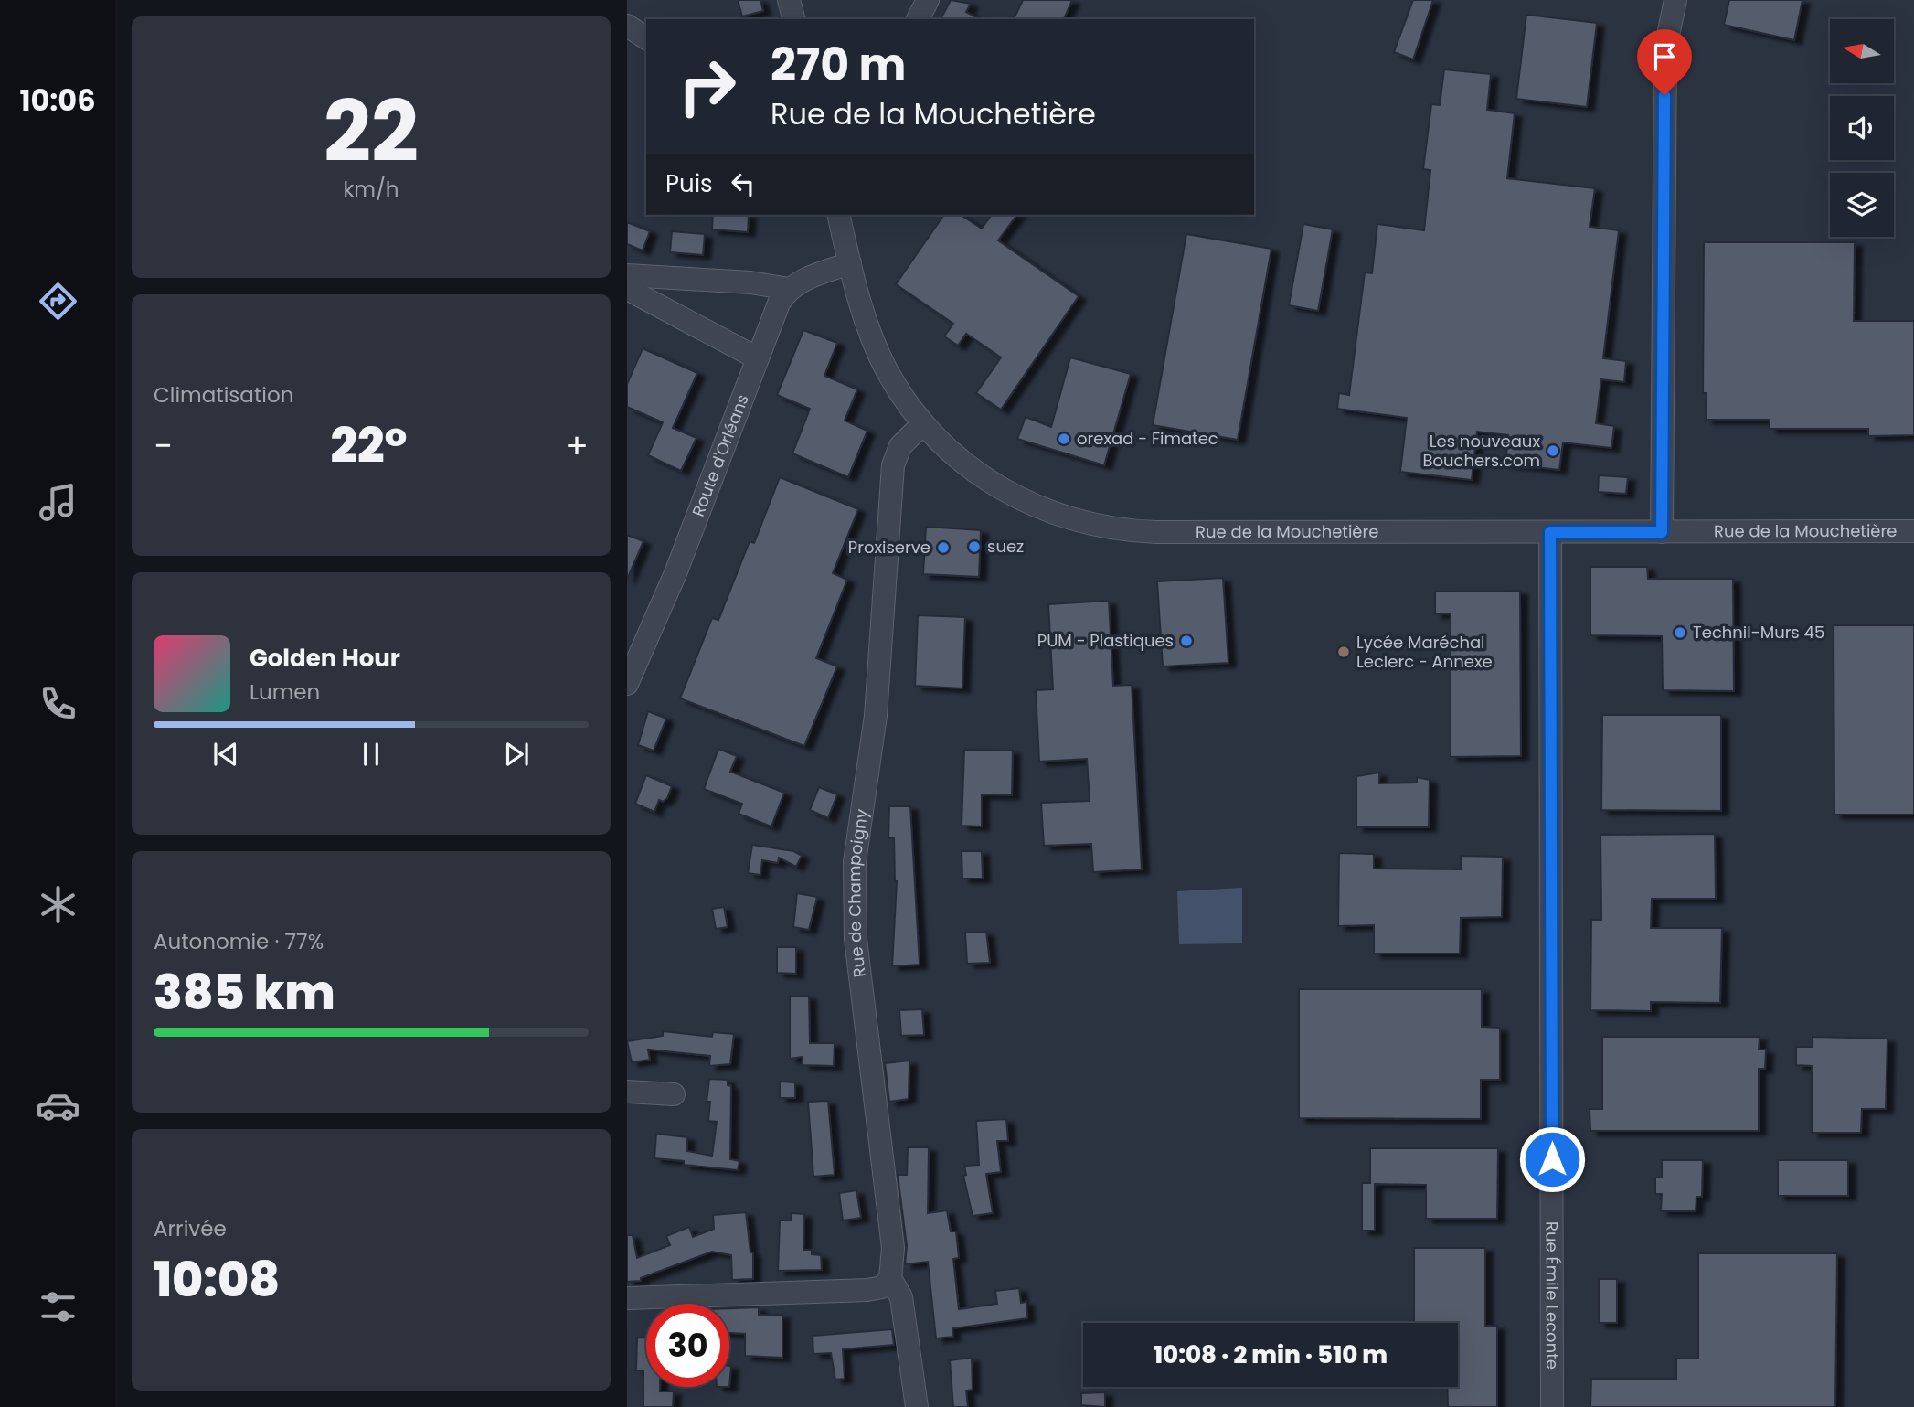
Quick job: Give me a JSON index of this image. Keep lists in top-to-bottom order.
{
  "streets": {
    "street": [
      "Route d'Orléans",
      "Rue de la Mouchetière",
      "Rue de Champoigny",
      "Rue Émile Leconte"
    ]
  },
  "crossings": [
    ["Rue de la Mouchetière", "Rue de Champoigny"],
    ["Rue de la Mouchetière", "Rue Émile Leconte"]
  ],
  "places": [
    "orexad - Fimatec",
    "Les nouveaux Bouchers.com",
    "suez",
    "Proxiserve",
    "TechniI-Murs 45",
    "PUM - Plastiques",
    "Lycée Maréchal Leclerc - Annexe"
  ],
  "north": "left",
  "page": {
    "tabs": "10:06",
    "tile": [
      ["22", "km/h"],
      "Climatisation",
      ["Autonomie · 77%", "385 km"],
      ["Arrivée", "10:08"]
    ],
    "turn": ["270 m", "Rue de la Mouchetière"],
    "then": "Puis",
    "heat": ["−", "22°", "+"],
    "song": ["Golden Hour", "Lumen"],
    "limit": "30",
    "trip": "10:08 · 2 min · 510 m"
  }
}
